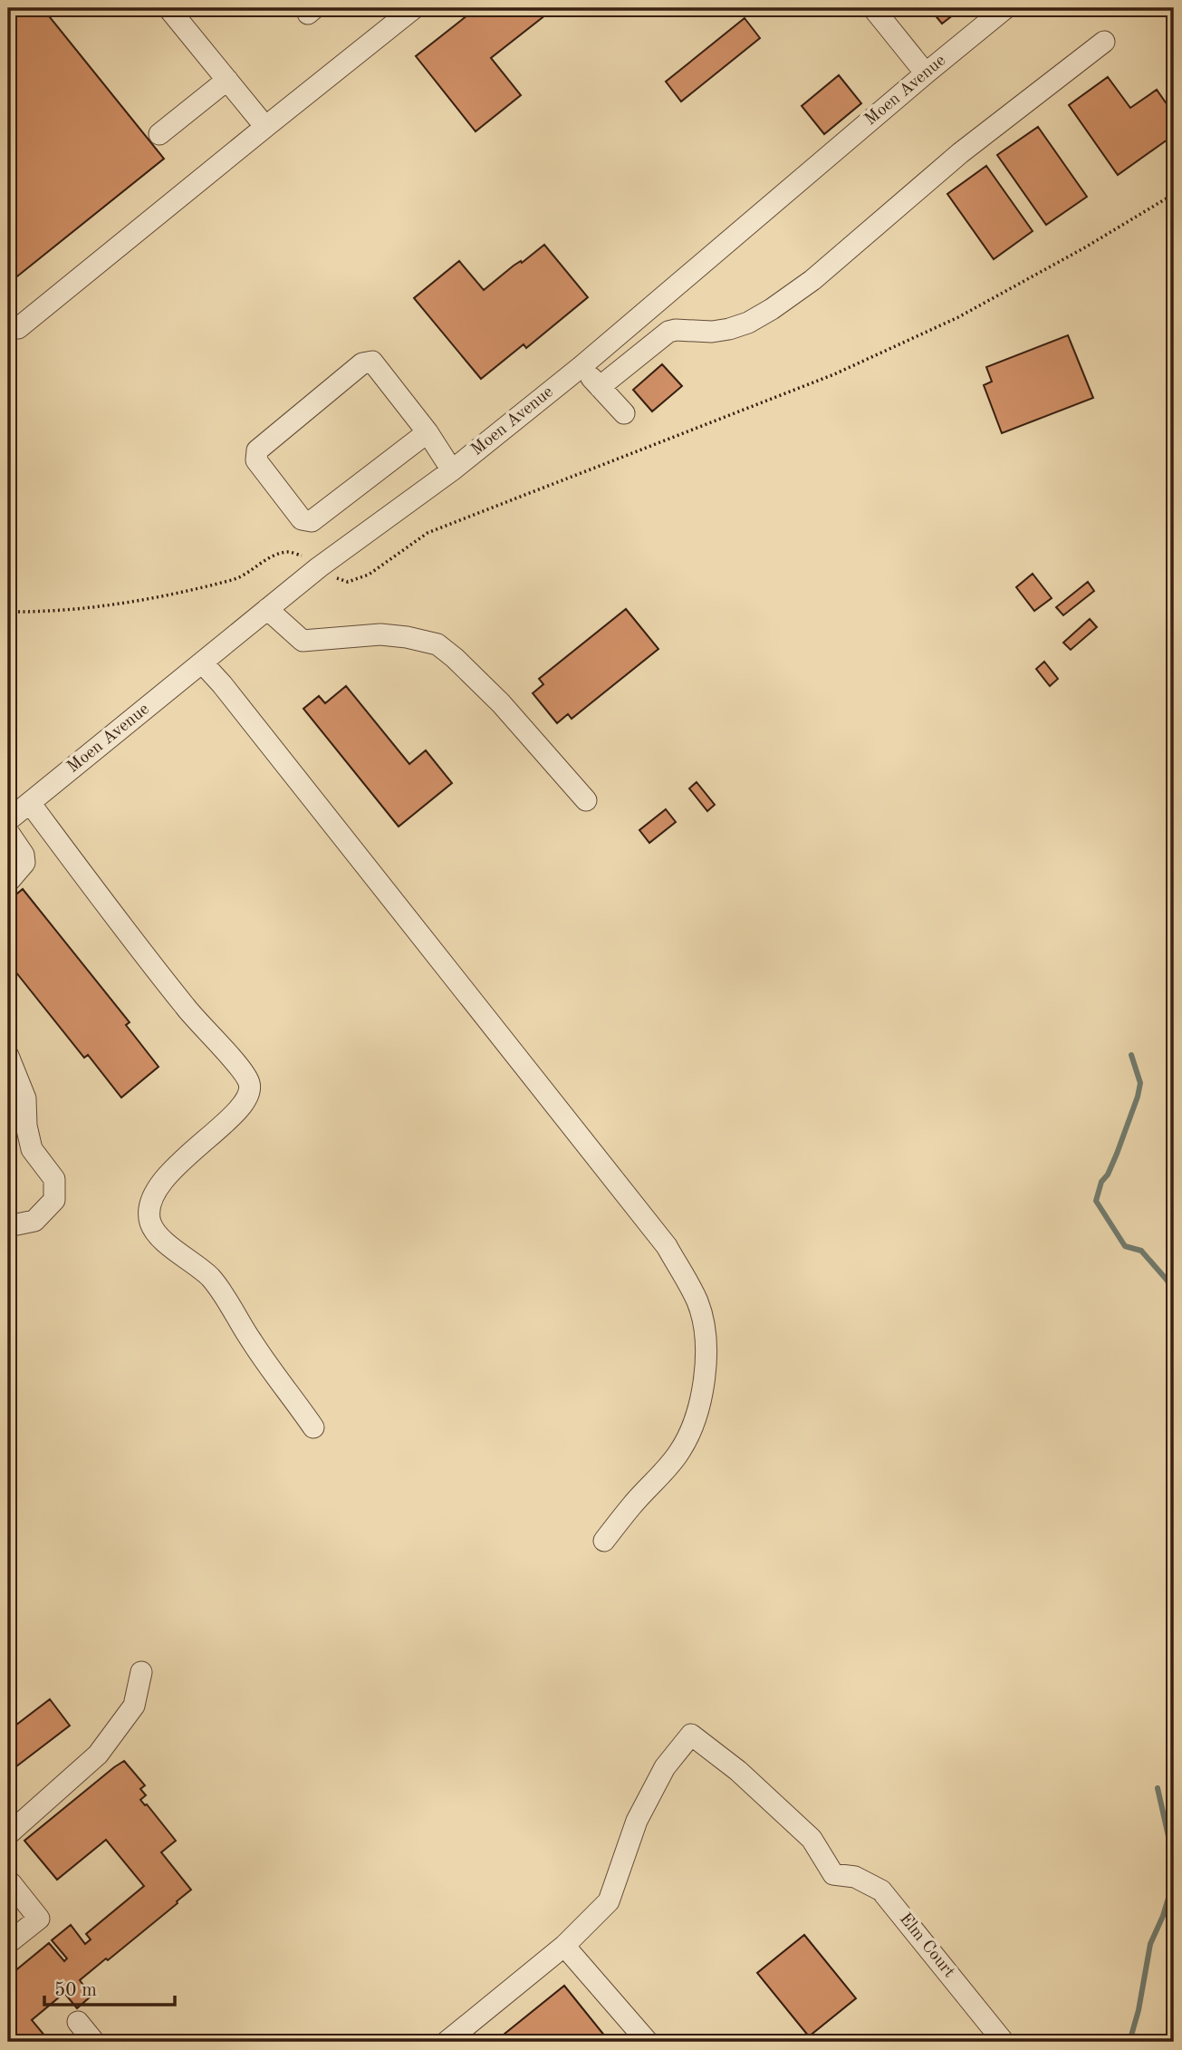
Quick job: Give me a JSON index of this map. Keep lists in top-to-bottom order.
{
  "streets": {
    "street": ["Moen Avenue", "Elm Court"]
  },
  "scale_bar": "50 m"
}
